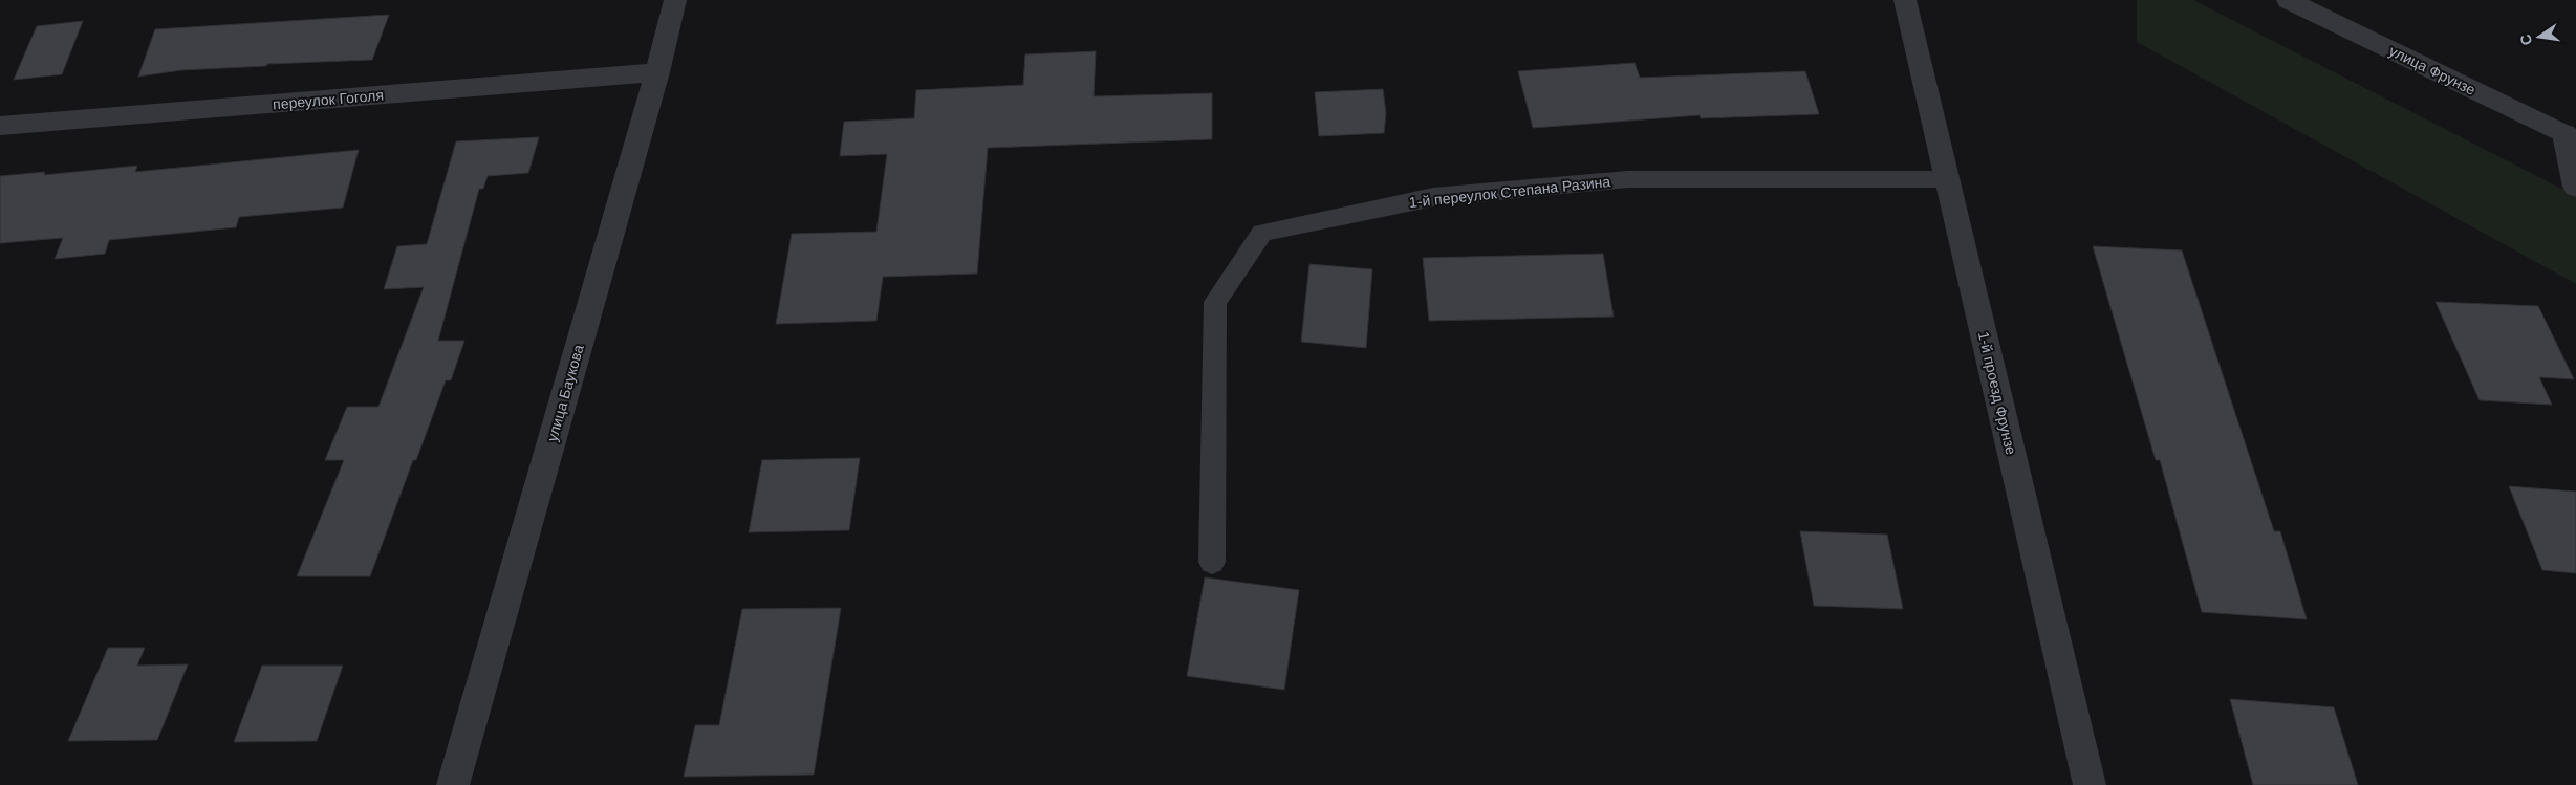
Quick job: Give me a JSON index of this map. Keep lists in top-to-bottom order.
{
  "streets": {
    "street": [
      "улица Фрунзе",
      "переулок Гоголя",
      "улица Баукова",
      "1-й проезд Фрунзе"
    ],
    "lane": ["1-й переулок Степана Разина"]
  },
  "crossings": [
    ["переулок Гоголя", "улица Баукова"],
    ["1-й переулок Степана Разина", "1-й проезд Фрунзе"]
  ],
  "north": "left"
}
